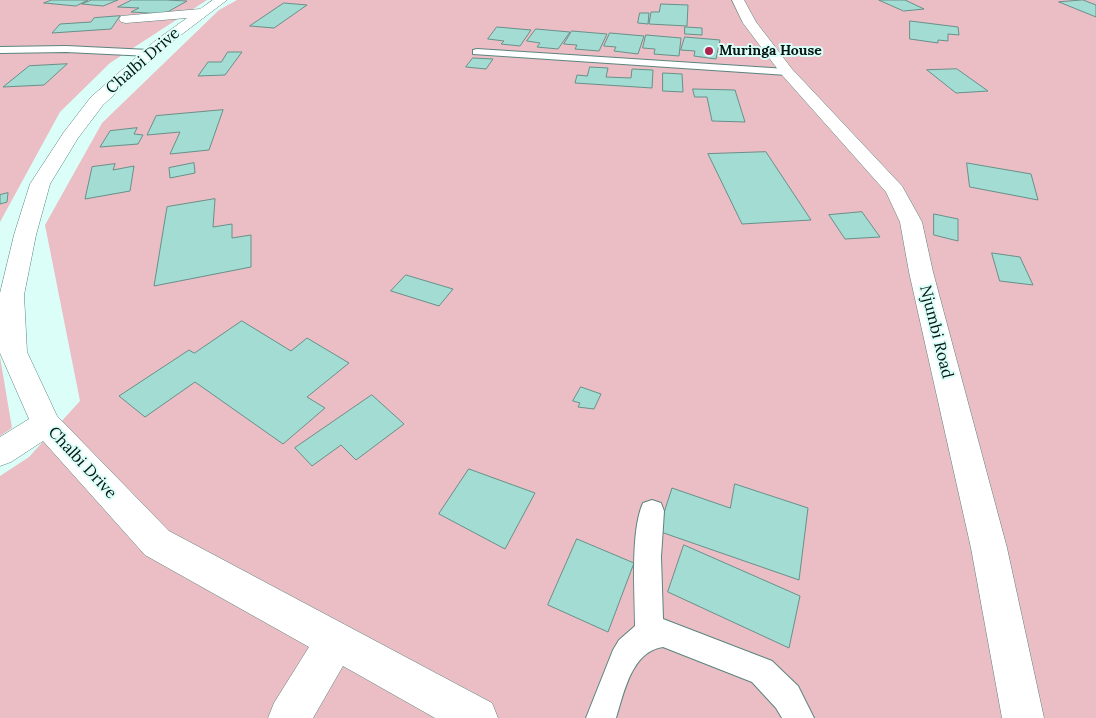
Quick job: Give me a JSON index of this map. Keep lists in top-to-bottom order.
{
  "streets": {
    "street": ["Chalbi Drive", "Njumbi Road"]
  },
  "places": ["Muringa House"]
}
